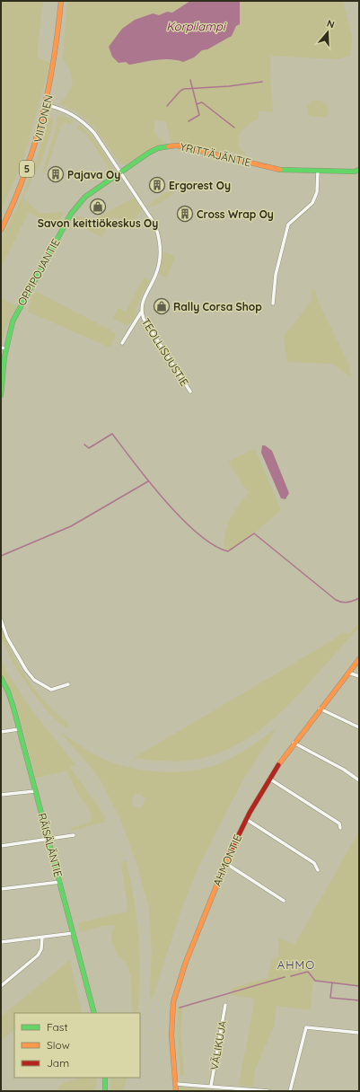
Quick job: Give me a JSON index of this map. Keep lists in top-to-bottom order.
{
  "streets": {
    "main road": [
      "VIITONEN",
      "YRITTÄJÄNTIE",
      "5",
      "OPPIPOJANTIE",
      "RÄISÄLÄNTIE",
      "AHMONTIE"
    ],
    "street": ["TEOLLISUUSTIE", "VÄLIKUJA"]
  },
  "crossings": [
    ["VIITONEN", "TEOLLISUUSTIE"],
    ["YRITTÄJÄNTIE", "OPPIPOJANTIE"],
    ["YRITTÄJÄNTIE", "TEOLLISUUSTIE"],
    ["OPPIPOJANTIE", "TEOLLISUUSTIE"]
  ],
  "districts": ["AHMO"],
  "water": ["Korpilampi"],
  "places": {
    "building": ["Pajava Oy", "Ergorest Oy", "Cross Wrap Oy"],
    "shop": ["Savon keittiökeskus Oy", "Rally Corsa Shop"]
  },
  "legend": ["Fast", "Slow", "Jam"],
  "north": "top"
}
